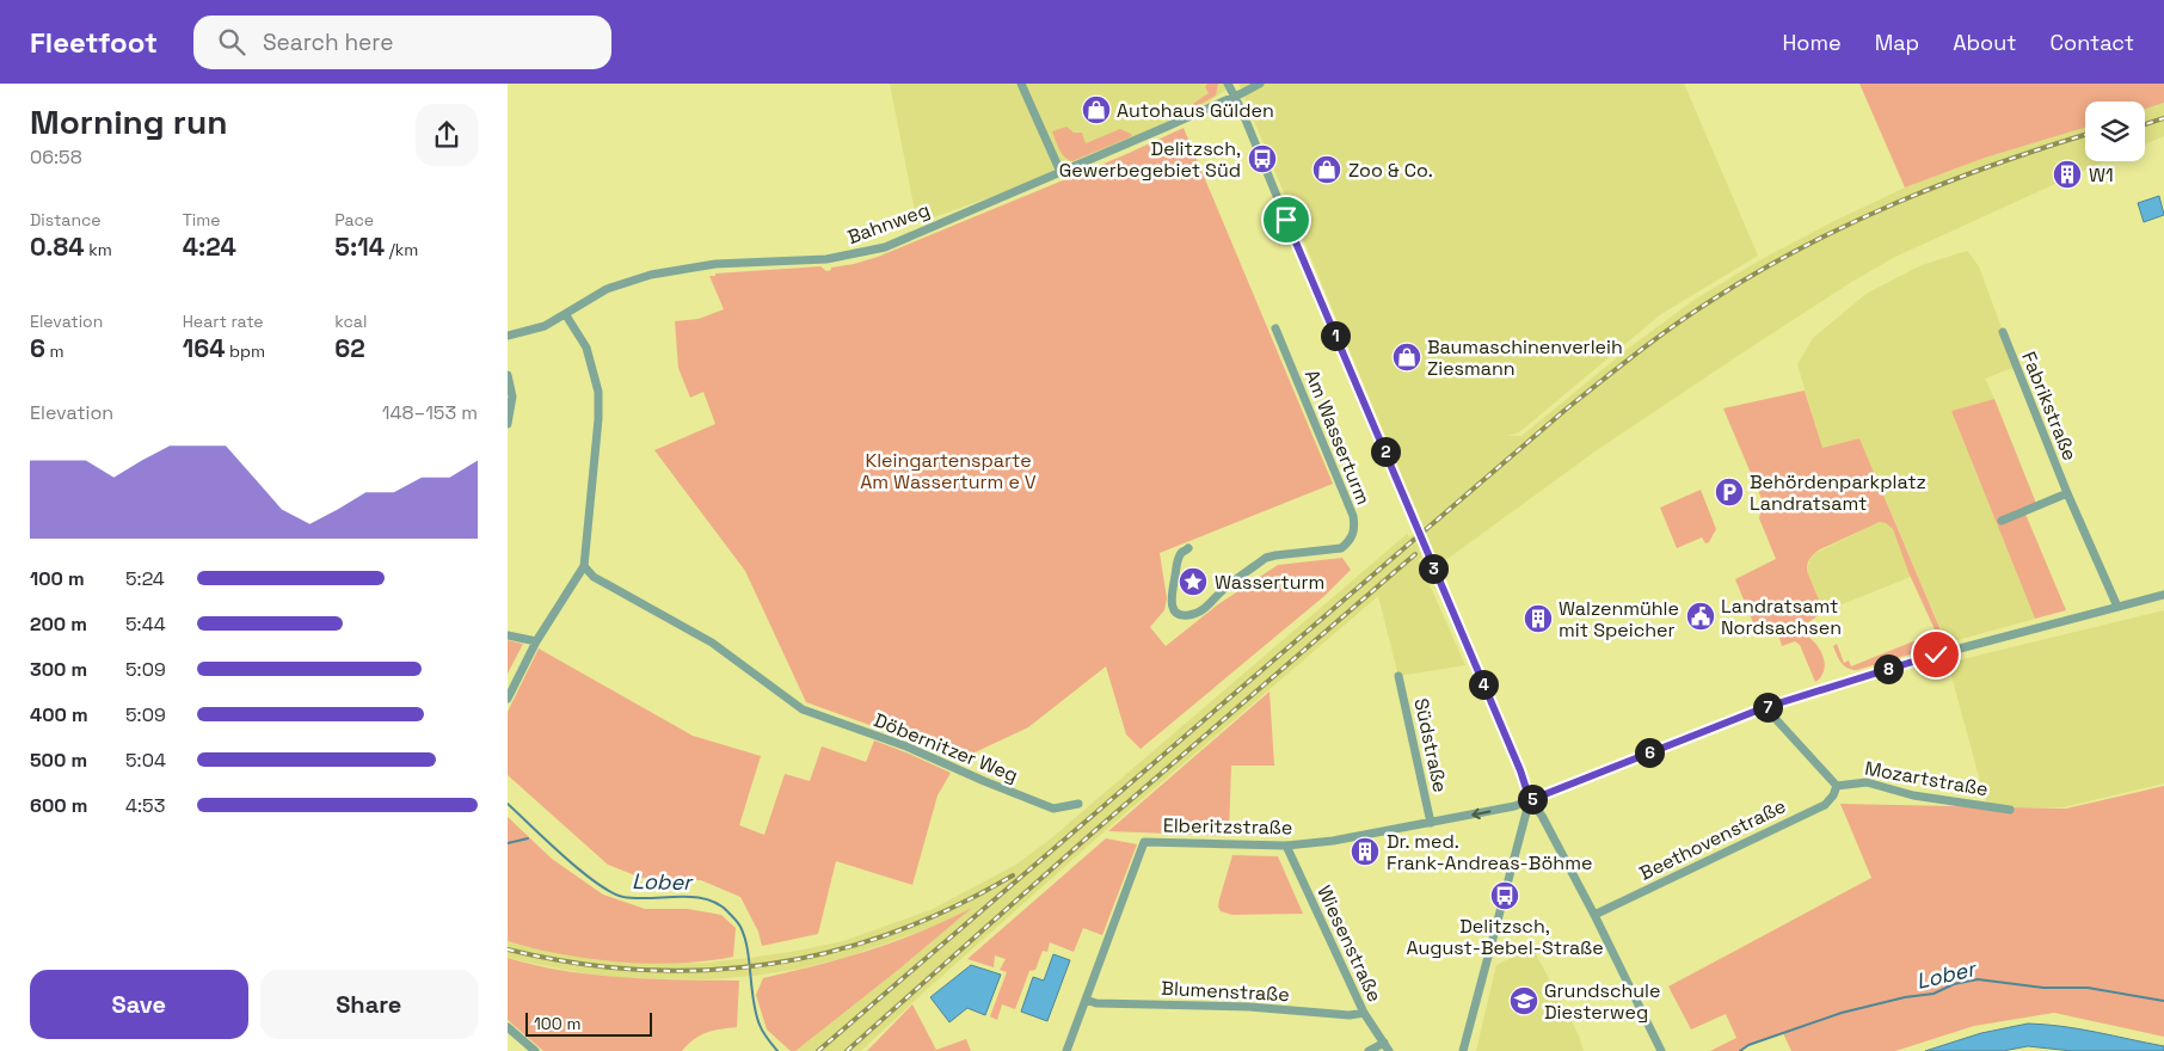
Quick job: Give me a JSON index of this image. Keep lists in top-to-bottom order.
{
  "streets": {
    "street": [
      "Bahnweg",
      "Fabrikstraße",
      "Am Wasserturm",
      "Südstraße",
      "Döbernitzer Weg",
      "Mozartstraße",
      "Elberitzstraße",
      "Beethovenstraße",
      "Wiesenstraße",
      "Blumenstraße"
    ]
  },
  "crossings": [
    ["Fabrikstraße", "Elberitzstraße"],
    ["Südstraße", "Elberitzstraße"],
    ["Mozartstraße", "Elberitzstraße"],
    ["Mozartstraße", "Beethovenstraße"],
    ["Elberitzstraße", "Wiesenstraße"],
    ["Elberitzstraße", "Blumenstraße"],
    ["Wiesenstraße", "Blumenstraße"]
  ],
  "water": ["Lober"],
  "parks": ["Kleingartensparte Am Wasserturm e V"],
  "places": {
    "shop": ["Autohaus Gülden", "Zoo & Co.", "Baumaschinenverleih Ziesmann"],
    "bus stop": ["Delitzsch, Gewerbegebiet Süd", "Delitzsch, August-Bebel-Straße"],
    "building": ["W1", "Walzenmühle mit Speicher", "Dr. med. Frank-Andreas-Böhme"],
    "parking": ["Behördenparkplatz Landratsamt"],
    "place": ["Wasserturm"],
    "public building": ["Landratsamt Nordsachsen"],
    "school or university": ["Grundschule Diesterweg"]
  },
  "scale_bar": "100 m",
  "page": {
    "header": "Fleetfoot",
    "search": "Search here",
    "nav": [
      "Home",
      "Map",
      "About",
      "Contact"
    ],
    "heading": ["Morning run", "06:58"],
    "stats": [
      ["Distance", "0.84 km"],
      ["Time", "4:24"],
      ["Pace", "5:14 /km"],
      ["Elevation", "6 m"],
      ["Heart rate", "164 bpm"],
      ["kcal", "62"]
    ],
    "pins": [
      "1",
      "2",
      "3",
      "8",
      "4",
      "7",
      "6",
      "5"
    ],
    "chart": ["Elevation", "148–153 m"],
    "list": [
      {
        "name": "100 m",
        "note": "5:24"
      },
      {
        "name": "200 m",
        "note": "5:44"
      },
      {
        "name": "300 m",
        "note": "5:09"
      },
      {
        "name": "400 m",
        "note": "5:09"
      },
      {
        "name": "500 m",
        "note": "5:04"
      },
      {
        "name": "600 m",
        "note": "4:53"
      }
    ],
    "buttons": ["Save", "Share"],
    "scale": "100 m"
  }
}
